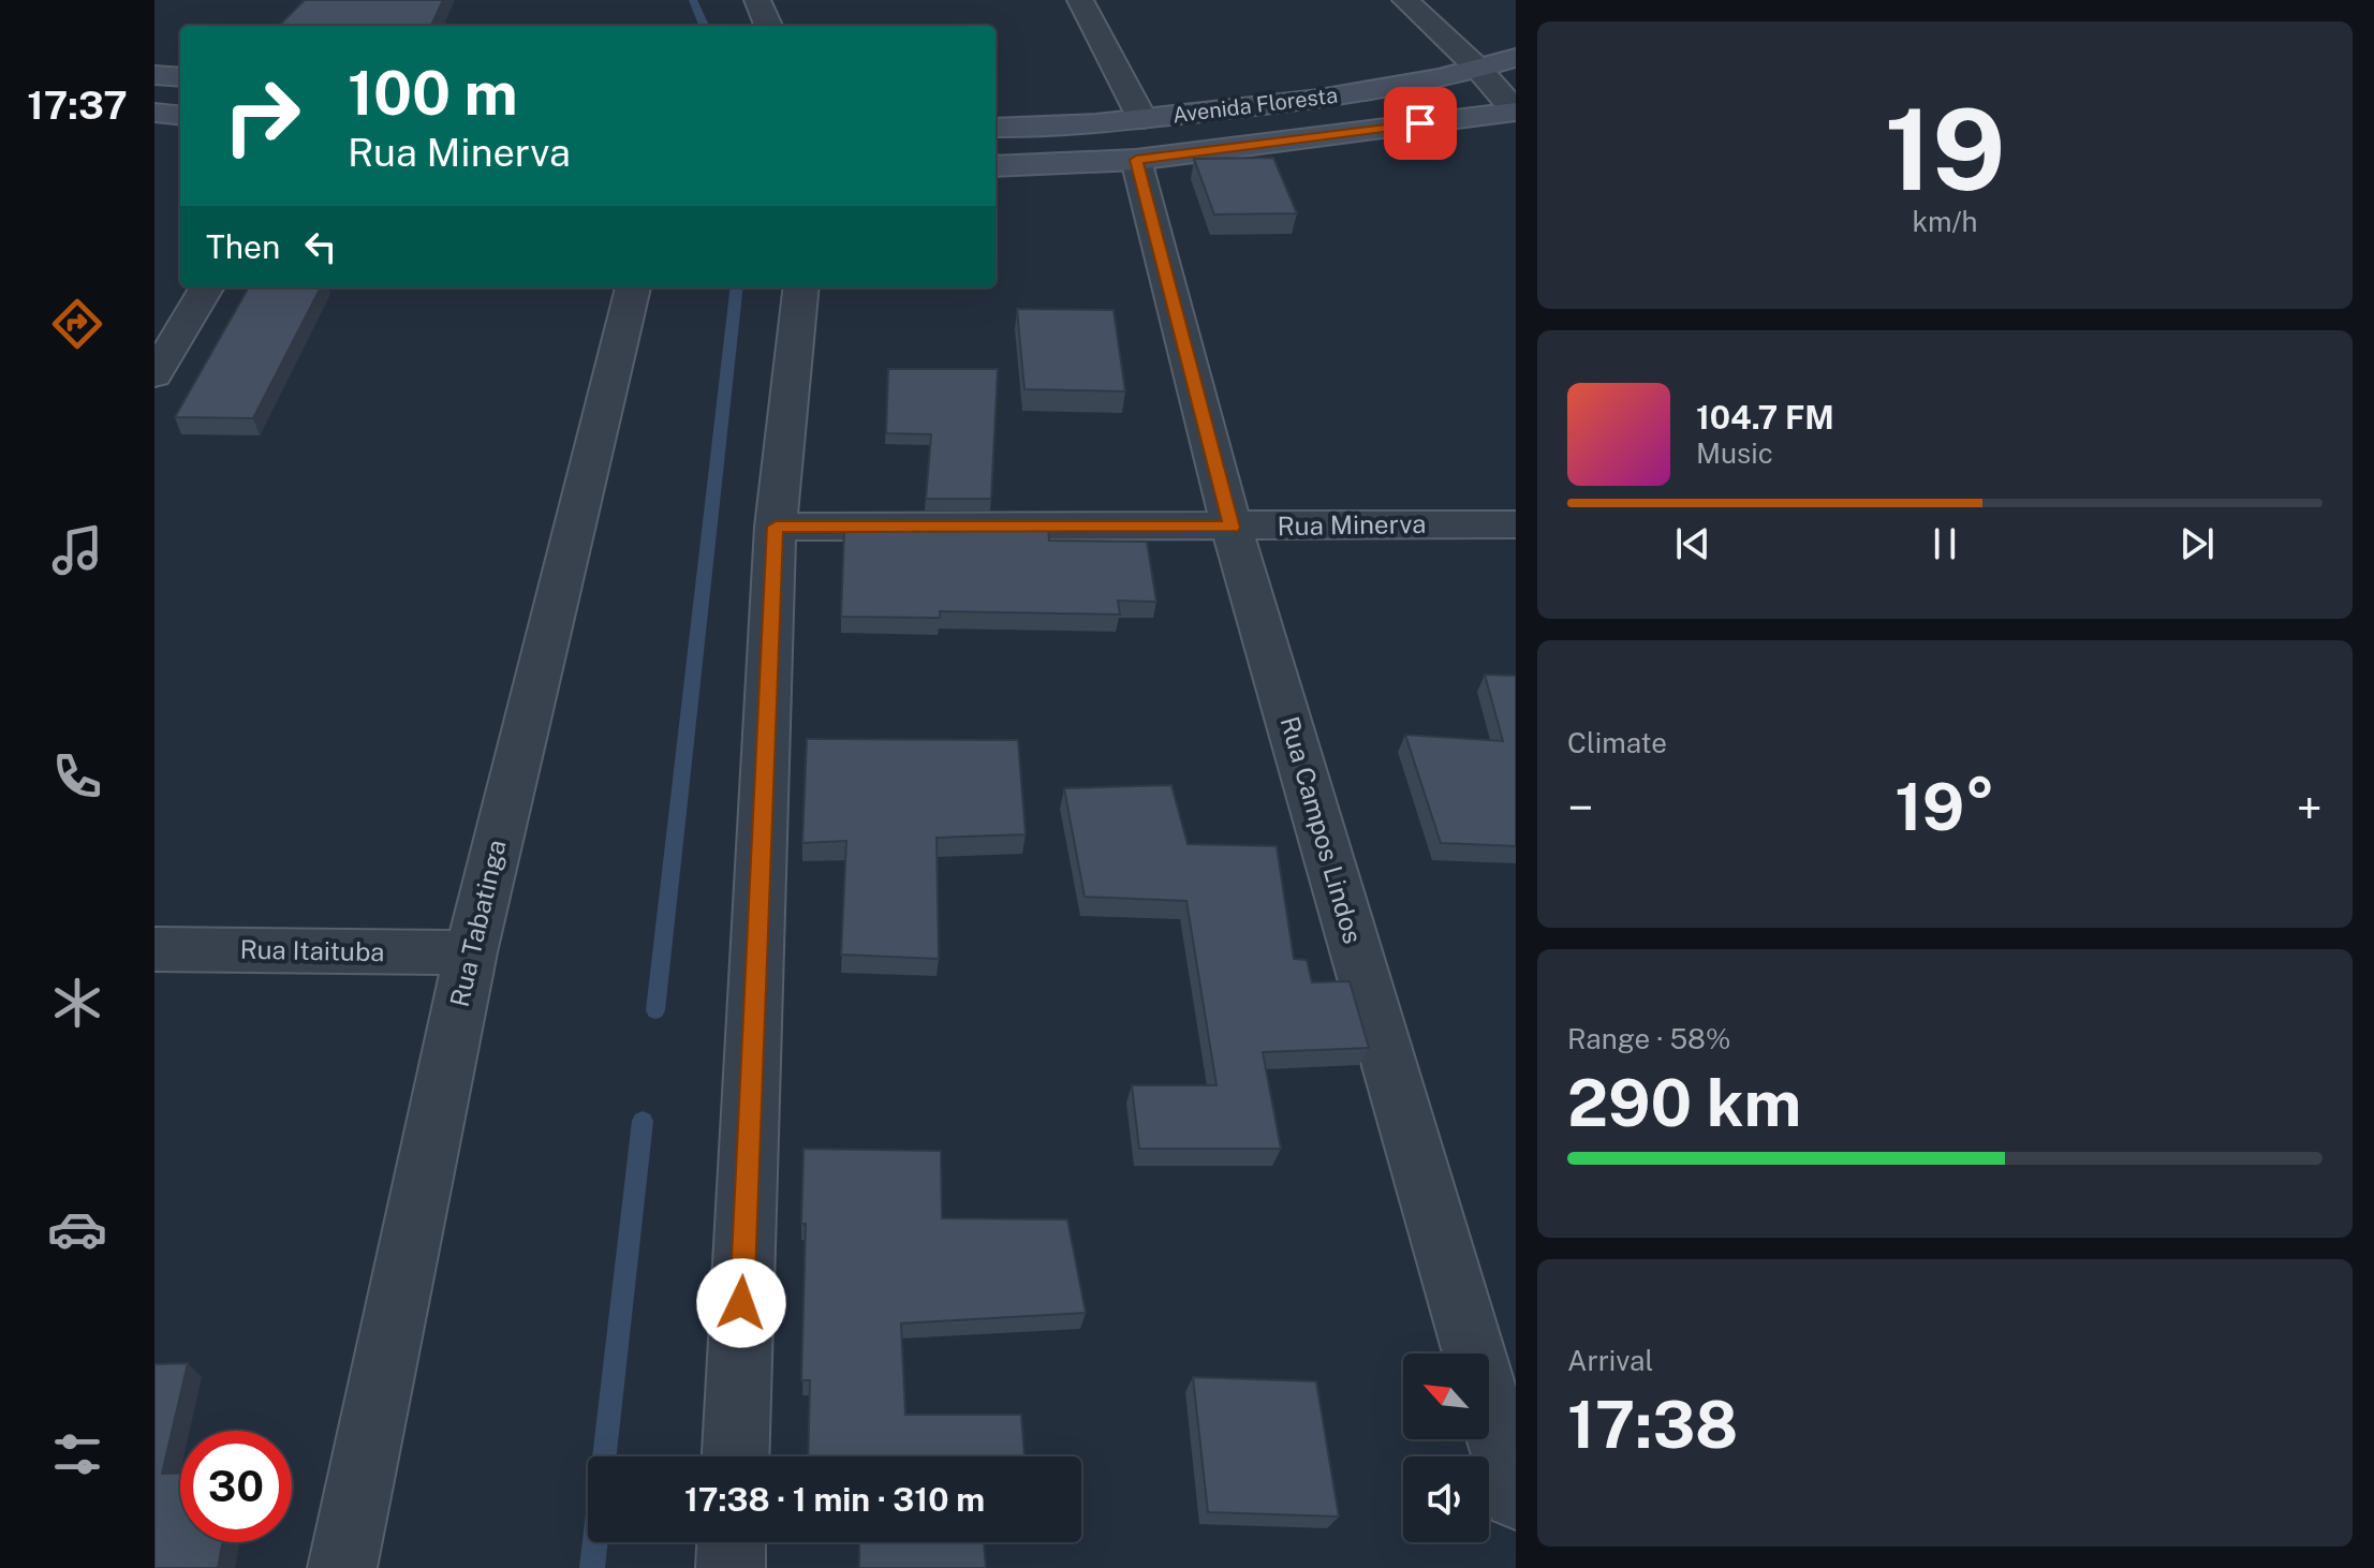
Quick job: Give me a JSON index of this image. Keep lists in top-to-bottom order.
{
  "streets": {
    "street": [
      "Avenida Floresta",
      "Rua Minerva",
      "Rua Campos Lindos",
      "Rua Tabatinga",
      "Rua Itaituba"
    ]
  },
  "crossings": [
    ["Avenida Floresta", "Rua Campos Lindos"],
    ["Rua Minerva", "Rua Campos Lindos"],
    ["Rua Tabatinga", "Rua Itaituba"]
  ],
  "north": "top left",
  "page": {
    "tabs": "17:37",
    "tile": [
      ["19", "km/h"],
      "Climate",
      ["Range · 58%", "290 km"],
      ["Arrival", "17:38"]
    ],
    "turn": ["100 m", "Rua Minerva"],
    "then": "Then",
    "song": ["104.7 FM", "Music"],
    "heat": ["−", "19°", "+"],
    "limit": "30",
    "trip": "17:38 · 1 min · 310 m"
  }
}
